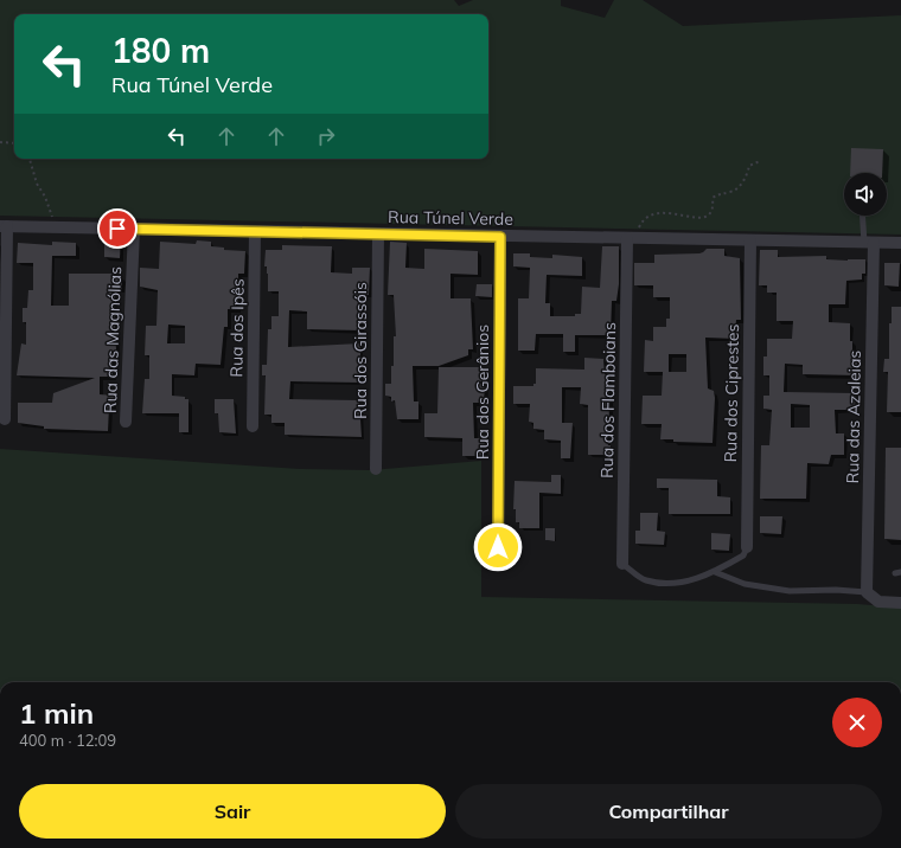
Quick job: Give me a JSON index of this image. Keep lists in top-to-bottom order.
{
  "streets": {
    "street": [
      "Rua Túnel Verde",
      "Rua dos Ipês",
      "Rua das Magnólias",
      "Rua dos Girassóis",
      "Rua dos Gerânios",
      "Rua dos Ciprestes",
      "Rua dos Flamboians",
      "Rua das Azaleias"
    ]
  },
  "crossings": [
    ["Rua Túnel Verde", "Rua dos Ipês"],
    ["Rua Túnel Verde", "Rua das Magnólias"],
    ["Rua Túnel Verde", "Rua dos Girassóis"],
    ["Rua Túnel Verde", "Rua dos Gerânios"],
    ["Rua Túnel Verde", "Rua dos Ciprestes"],
    ["Rua Túnel Verde", "Rua dos Flamboians"],
    ["Rua Túnel Verde", "Rua das Azaleias"]
  ],
  "page": {
    "turn": ["180 m", "Rua Túnel Verde"],
    "heading": ["1 min", "400 m · 12:09"],
    "buttons": ["Sair", "Compartilhar"]
  }
}
